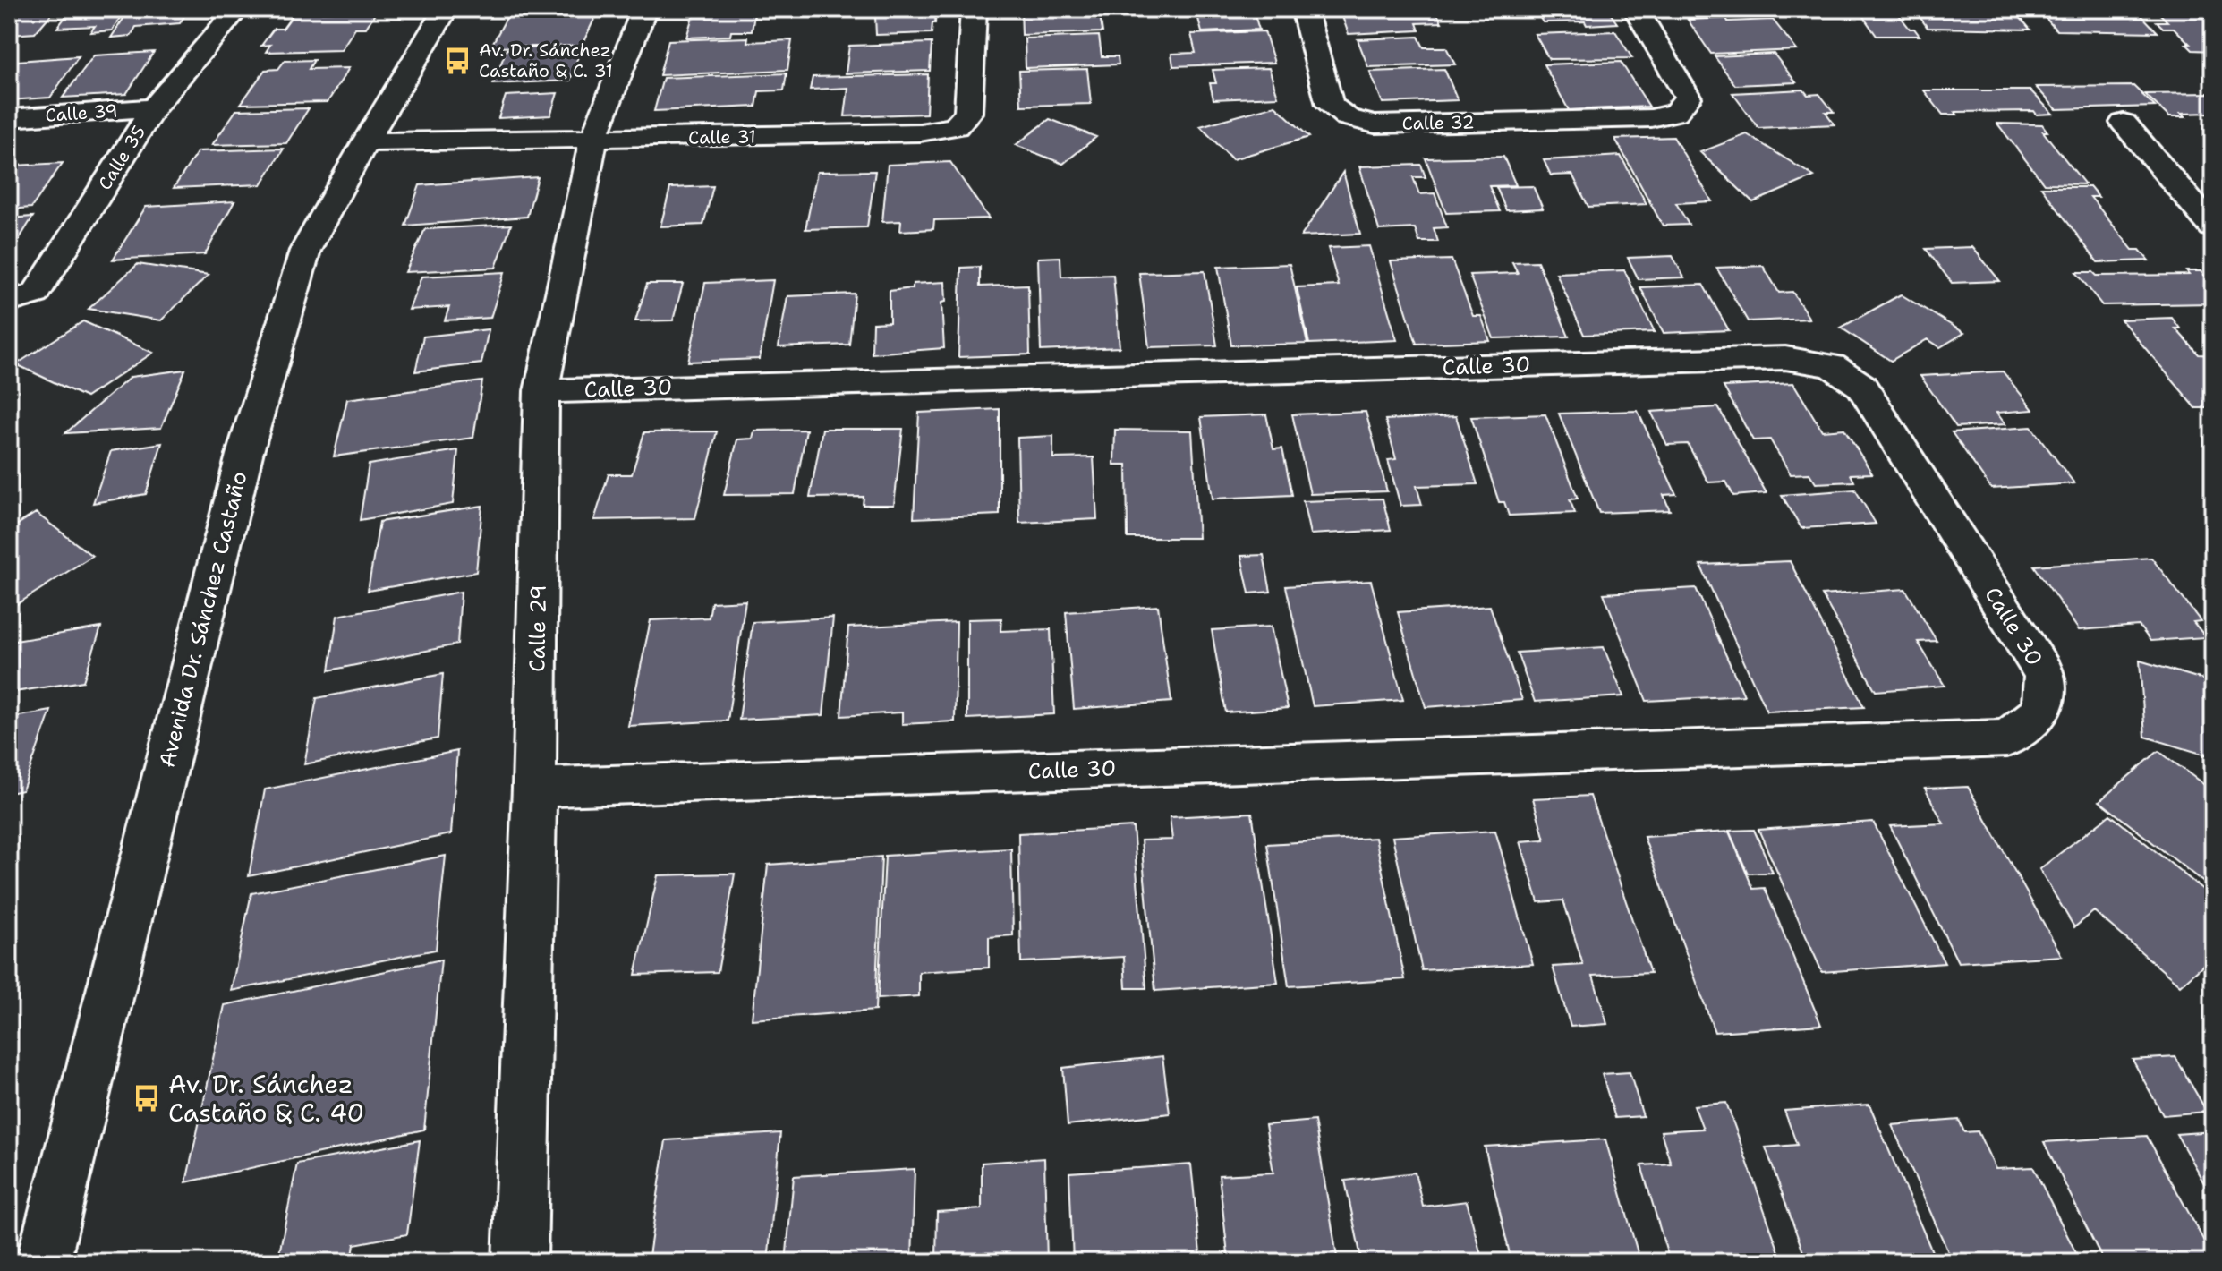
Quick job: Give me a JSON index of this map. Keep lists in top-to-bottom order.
{
  "streets": {
    "street": [
      "Calle 39",
      "Calle 32",
      "Calle 31",
      "Calle 35",
      "Calle 30",
      "Avenida Dr. Sánchez Castaño",
      "Calle 29"
    ]
  },
  "crossings": [
    ["Calle 39", "Calle 35"],
    ["Calle 31", "Avenida Dr. Sánchez Castaño"],
    ["Calle 31", "Calle 29"],
    ["Calle 30", "Calle 29"]
  ],
  "places": {
    "bus stop": ["Av. Dr. Sánchez Castaño & C. 31", "Av. Dr. Sánchez Castaño & C. 40"]
  }
}
